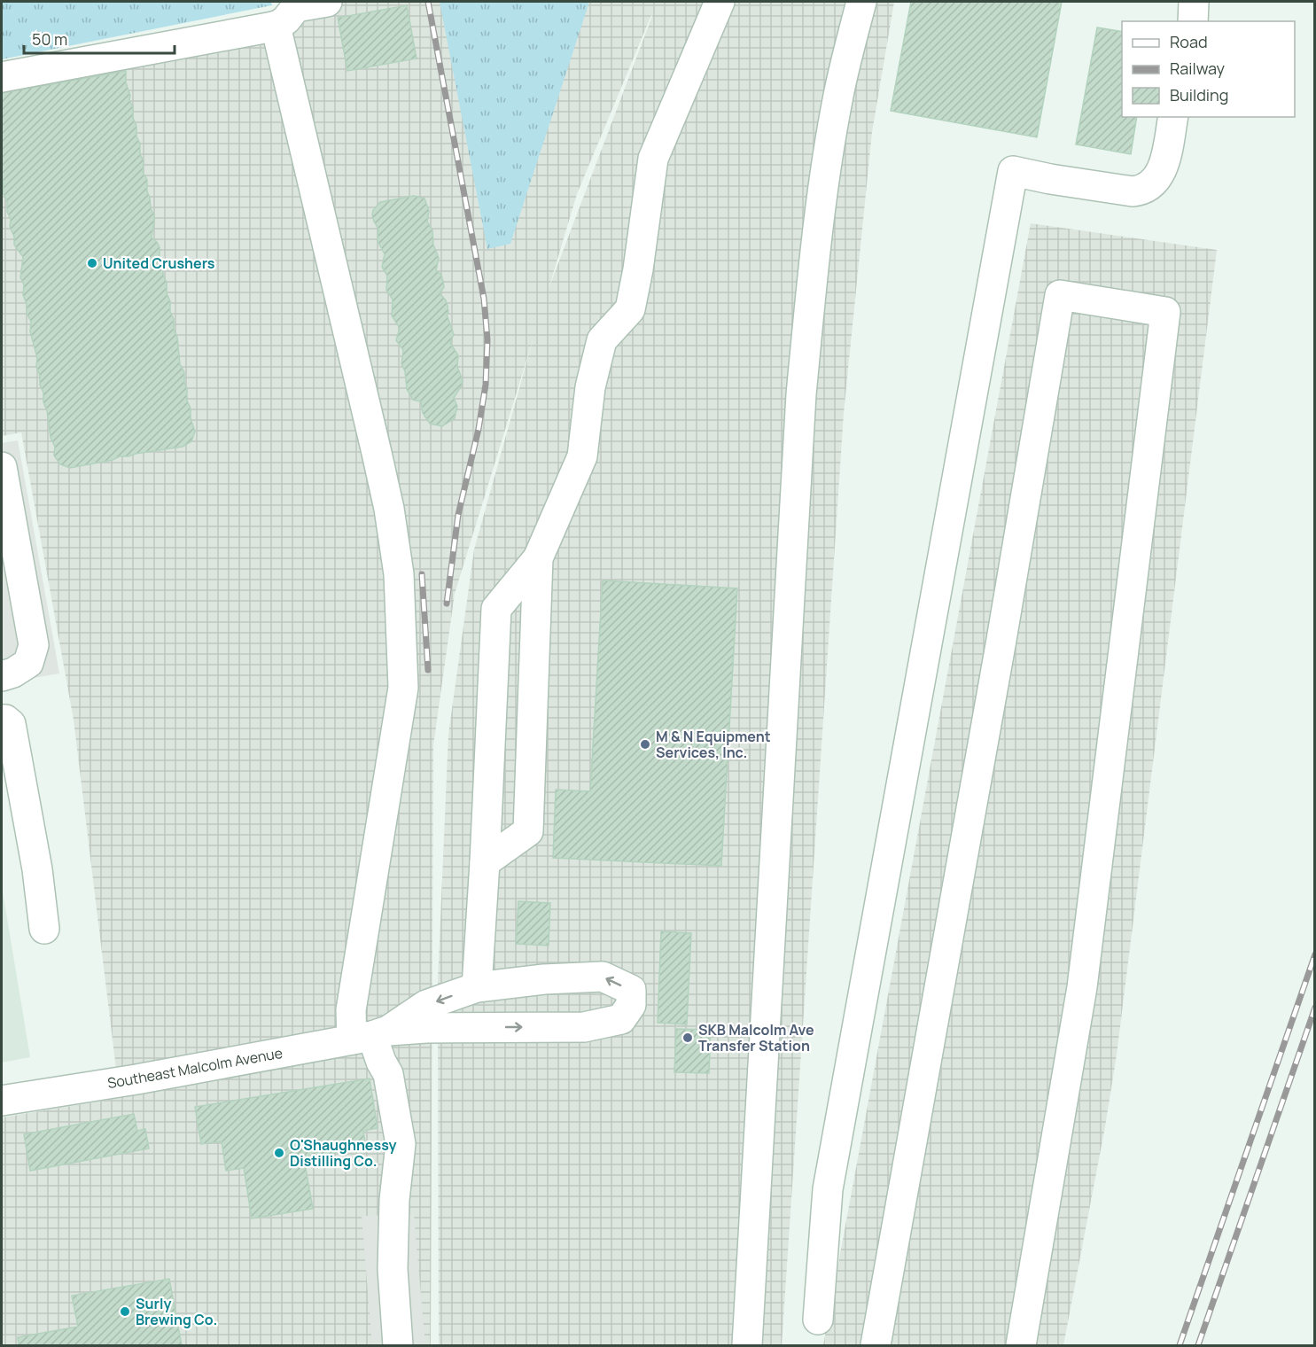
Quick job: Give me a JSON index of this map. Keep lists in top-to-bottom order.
{
  "streets": {
    "street": ["Southeast Malcolm Avenue"]
  },
  "places": [
    "United Crushers",
    "M & N Equipment Services, Inc.",
    "SKB Malcolm Ave Transfer Station",
    "O'Shaughnessy Distilling Co.",
    "Surly Brewing Co."
  ],
  "legend": ["Road", "Railway", "Building"],
  "scale_bar": "50 m"
}
